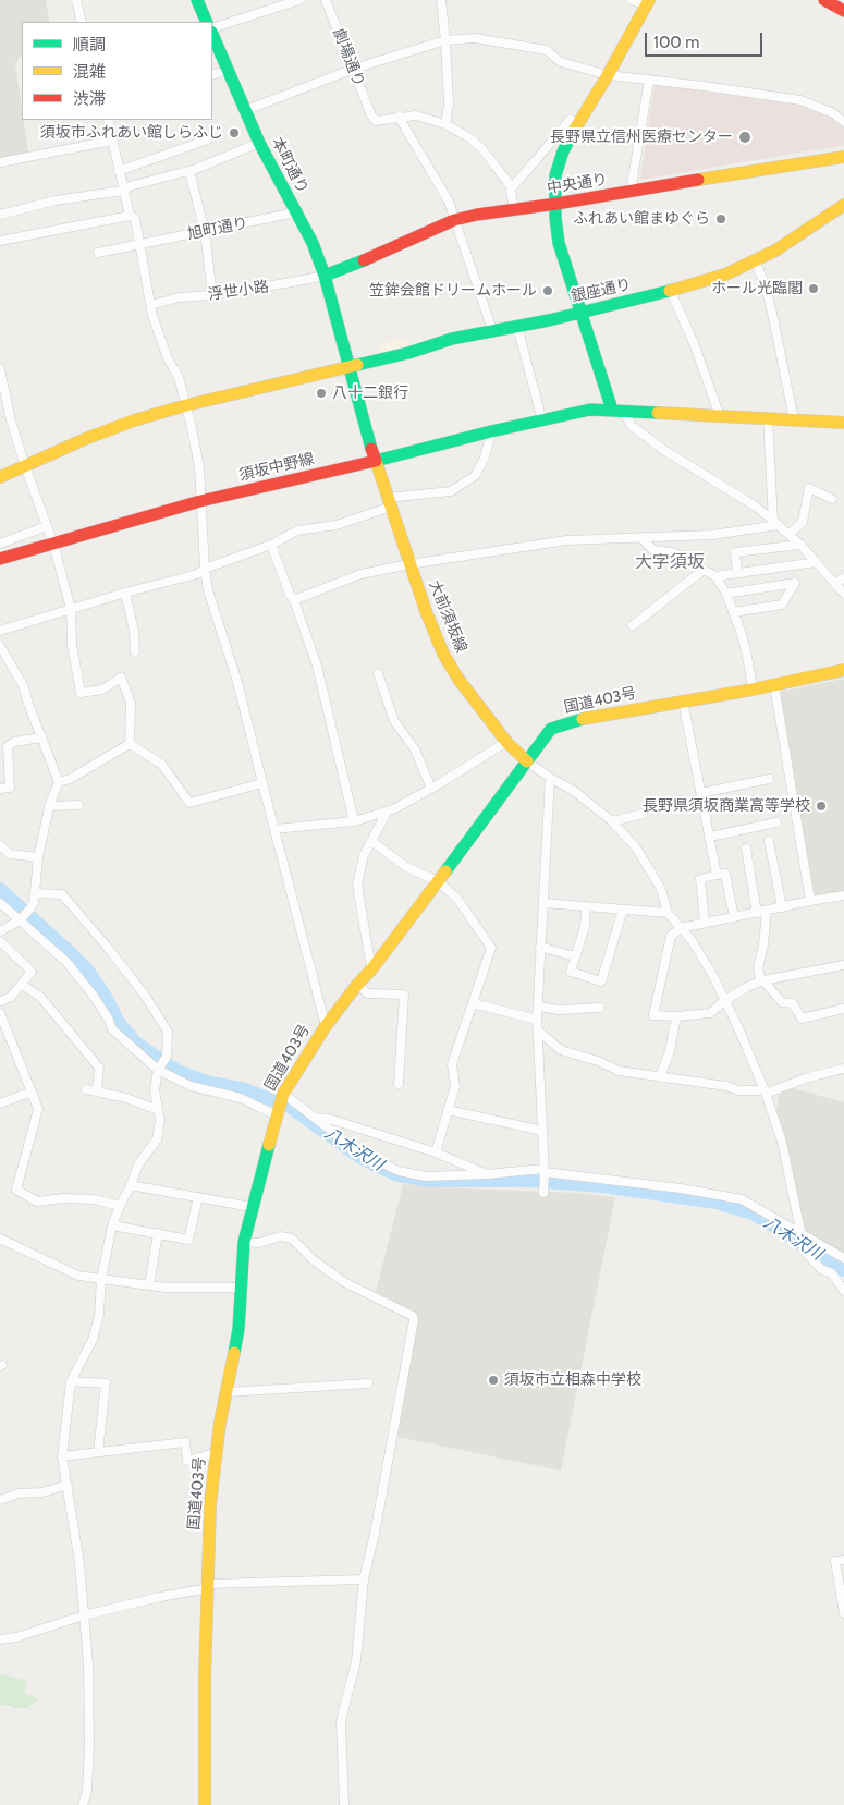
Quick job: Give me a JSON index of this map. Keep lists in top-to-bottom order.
{
  "streets": {
    "main road": [
      "本町通り",
      "中央通り",
      "銀座通り",
      "須坂中野線",
      "大前須坂線",
      "国道403号"
    ],
    "street": ["劇場通り", "旭町通り", "浮世小路"]
  },
  "crossings": [
    ["本町通り", "中央通り"],
    ["本町通り", "旭町通り"],
    ["本町通り", "浮世小路"],
    ["中央通り", "浮世小路"],
    ["須坂中野線", "大前須坂線"],
    ["大前須坂線", "国道403号"]
  ],
  "districts": ["大字須坂"],
  "water": ["八木沢川"],
  "places": [
    "須坂市ふれあい館しらふじ",
    "長野県立信州医療センター",
    "ふれあい館まゆぐら",
    "ホール光臨閣",
    "笠鉾会館ドリームホール",
    "八十二銀行",
    "長野県須坂商業高等学校",
    "須坂市立相森中学校"
  ],
  "legend": ["順調", "混雑", "渋滞"],
  "scale_bar": "100 m"
}
